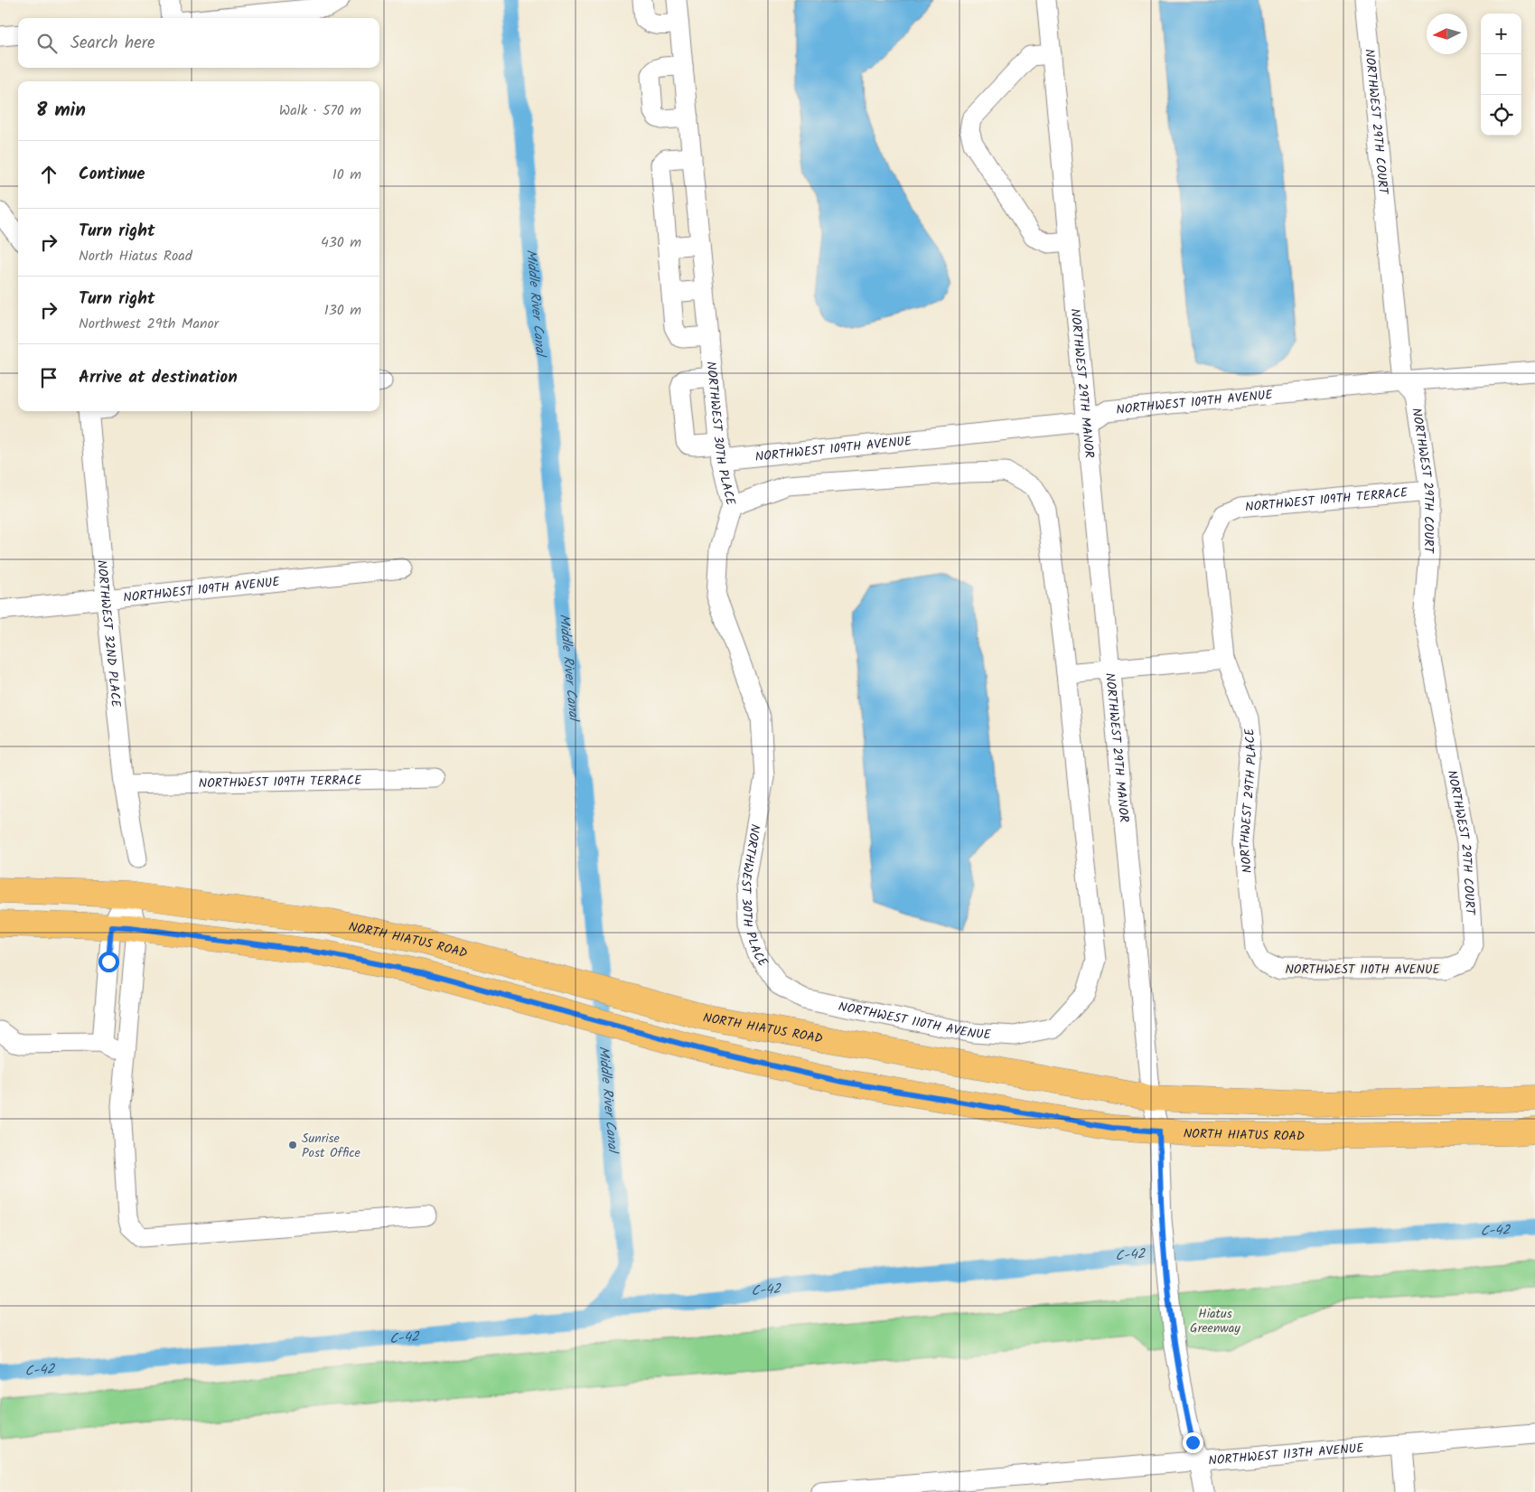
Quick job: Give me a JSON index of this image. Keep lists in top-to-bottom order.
{
  "streets": {
    "main road": ["NORTH HIATUS ROAD"],
    "street": [
      "NORTHWEST 29TH COURT",
      "NORTHWEST 29TH MANOR",
      "NORTHWEST 109TH AVENUE",
      "NORTHWEST 30TH PLACE",
      "NORTHWEST 109TH TERRACE",
      "NORTHWEST 32ND PLACE",
      "NORTHWEST 29TH PLACE",
      "NORTHWEST 110TH AVENUE",
      "NORTHWEST 113TH AVENUE"
    ]
  },
  "crossings": [
    ["NORTHWEST 29TH COURT", "NORTHWEST 109TH AVENUE"],
    ["NORTHWEST 29TH COURT", "NORTHWEST 109TH TERRACE"],
    ["NORTHWEST 29TH COURT", "NORTHWEST 110TH AVENUE"],
    ["NORTHWEST 29TH MANOR", "NORTHWEST 109TH AVENUE"],
    ["NORTHWEST 29TH MANOR", "NORTH HIATUS ROAD"],
    ["NORTHWEST 29TH MANOR", "NORTHWEST 113TH AVENUE"],
    ["NORTHWEST 109TH AVENUE", "NORTHWEST 30TH PLACE"],
    ["NORTHWEST 109TH AVENUE", "NORTHWEST 32ND PLACE"],
    ["NORTHWEST 30TH PLACE", "NORTHWEST 110TH AVENUE"],
    ["NORTHWEST 109TH TERRACE", "NORTHWEST 32ND PLACE"],
    ["NORTHWEST 109TH TERRACE", "NORTHWEST 29TH PLACE"],
    ["NORTHWEST 29TH PLACE", "NORTHWEST 110TH AVENUE"]
  ],
  "water": ["Middle River Canal", "C-42"],
  "parks": ["Hiatus Greenway"],
  "places": ["Sunrise Post Office"],
  "north": "left",
  "page": {
    "map_buttons": ["+", "−"],
    "search": "Search here",
    "heading": ["8 min", "Walk · 570 m"],
    "list": [
      ["Continue", "10 m"],
      ["Turn right", "North Hiatus Road", "430 m"],
      ["Turn right", "Northwest 29th Manor", "130 m"],
      "Arrive at destination"
    ]
  }
}
